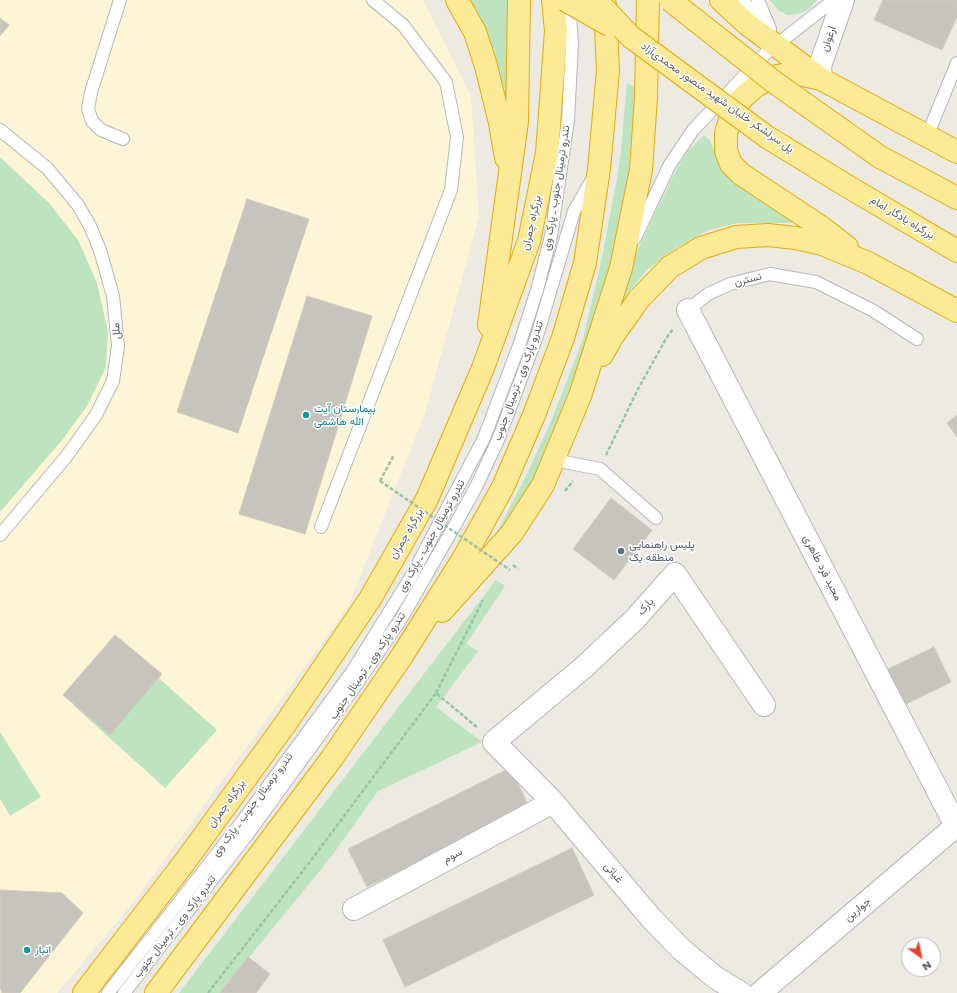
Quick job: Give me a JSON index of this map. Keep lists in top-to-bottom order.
{
  "streets": {
    "highway": ["پل سرلشکر خلبان شهید منصور محمدی‌آزاد", "بزرگراه یادگار امام", "بزرگراه چمران"],
    "street": [
      "ارغوان",
      "مجید فرد طاهری",
      "پارک",
      "سوم",
      "غیاثی",
      "جوارین"
    ],
    "lane": [
      "تندرو ترمینال جنوب ـ پارک وی",
      "نسترن",
      "ملل",
      "تندرو پارک وی ـ ترمینال جنوب"
    ]
  },
  "crossings": [
    ["پل سرلشکر خلبان شهید منصور محمدی‌آزاد", "بزرگراه یادگار امام"],
    ["نسترن", "مجید فرد طاهری"],
    ["مجید فرد طاهری", "جوارین"],
    ["پارک", "غیاثی"],
    ["سوم", "غیاثی"]
  ],
  "places": ["بیمارستان آیت الله هاشمی", "پلیس راهنمایی منطقه یک", "انبار"],
  "north": "bottom right"
}
